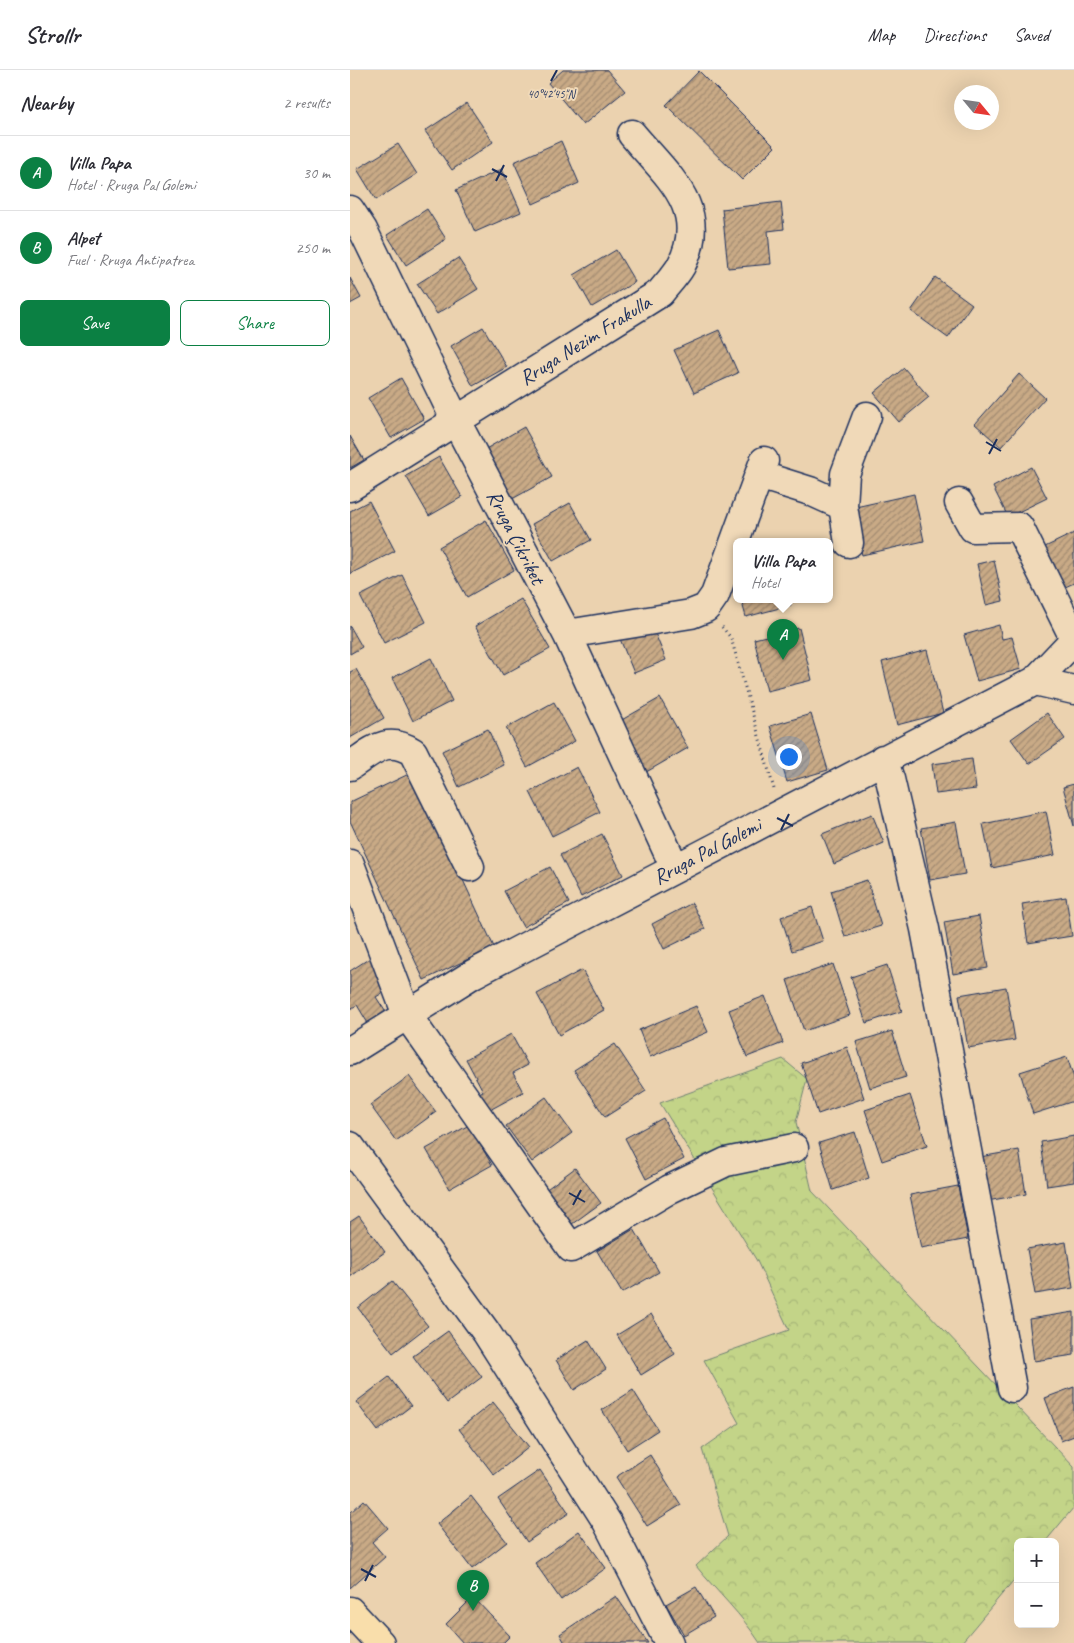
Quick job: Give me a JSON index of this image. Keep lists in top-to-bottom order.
{
  "streets": {
    "street": ["Rruga Nezim Frakulla", "Rruga Çikriket", "Rruga Pal Golemi"]
  },
  "crossings": [
    ["Rruga Nezim Frakulla", "Rruga Çikriket"],
    ["Rruga Çikriket", "Rruga Pal Golemi"]
  ],
  "north": "bottom right",
  "page": {
    "header": "Strollr",
    "nav": ["Map", "Directions", "Saved"],
    "heading": ["Nearby", "2 results"],
    "list": [
      {
        "mark": "A",
        "name": "Villa Papa",
        "note": "Hotel · Rruga Pal Golemi",
        "value": "30 m"
      },
      {
        "mark": "B",
        "name": "Alpet",
        "note": "Fuel · Rruga Antipatrea",
        "value": "250 m"
      }
    ],
    "buttons": ["Save", "Share"],
    "popup": ["Villa Papa", "Hotel"],
    "pins": ["A", "B"],
    "map_buttons": ["+", "−"]
  },
  "coordinates": ["40°42'45\"N"]
}
